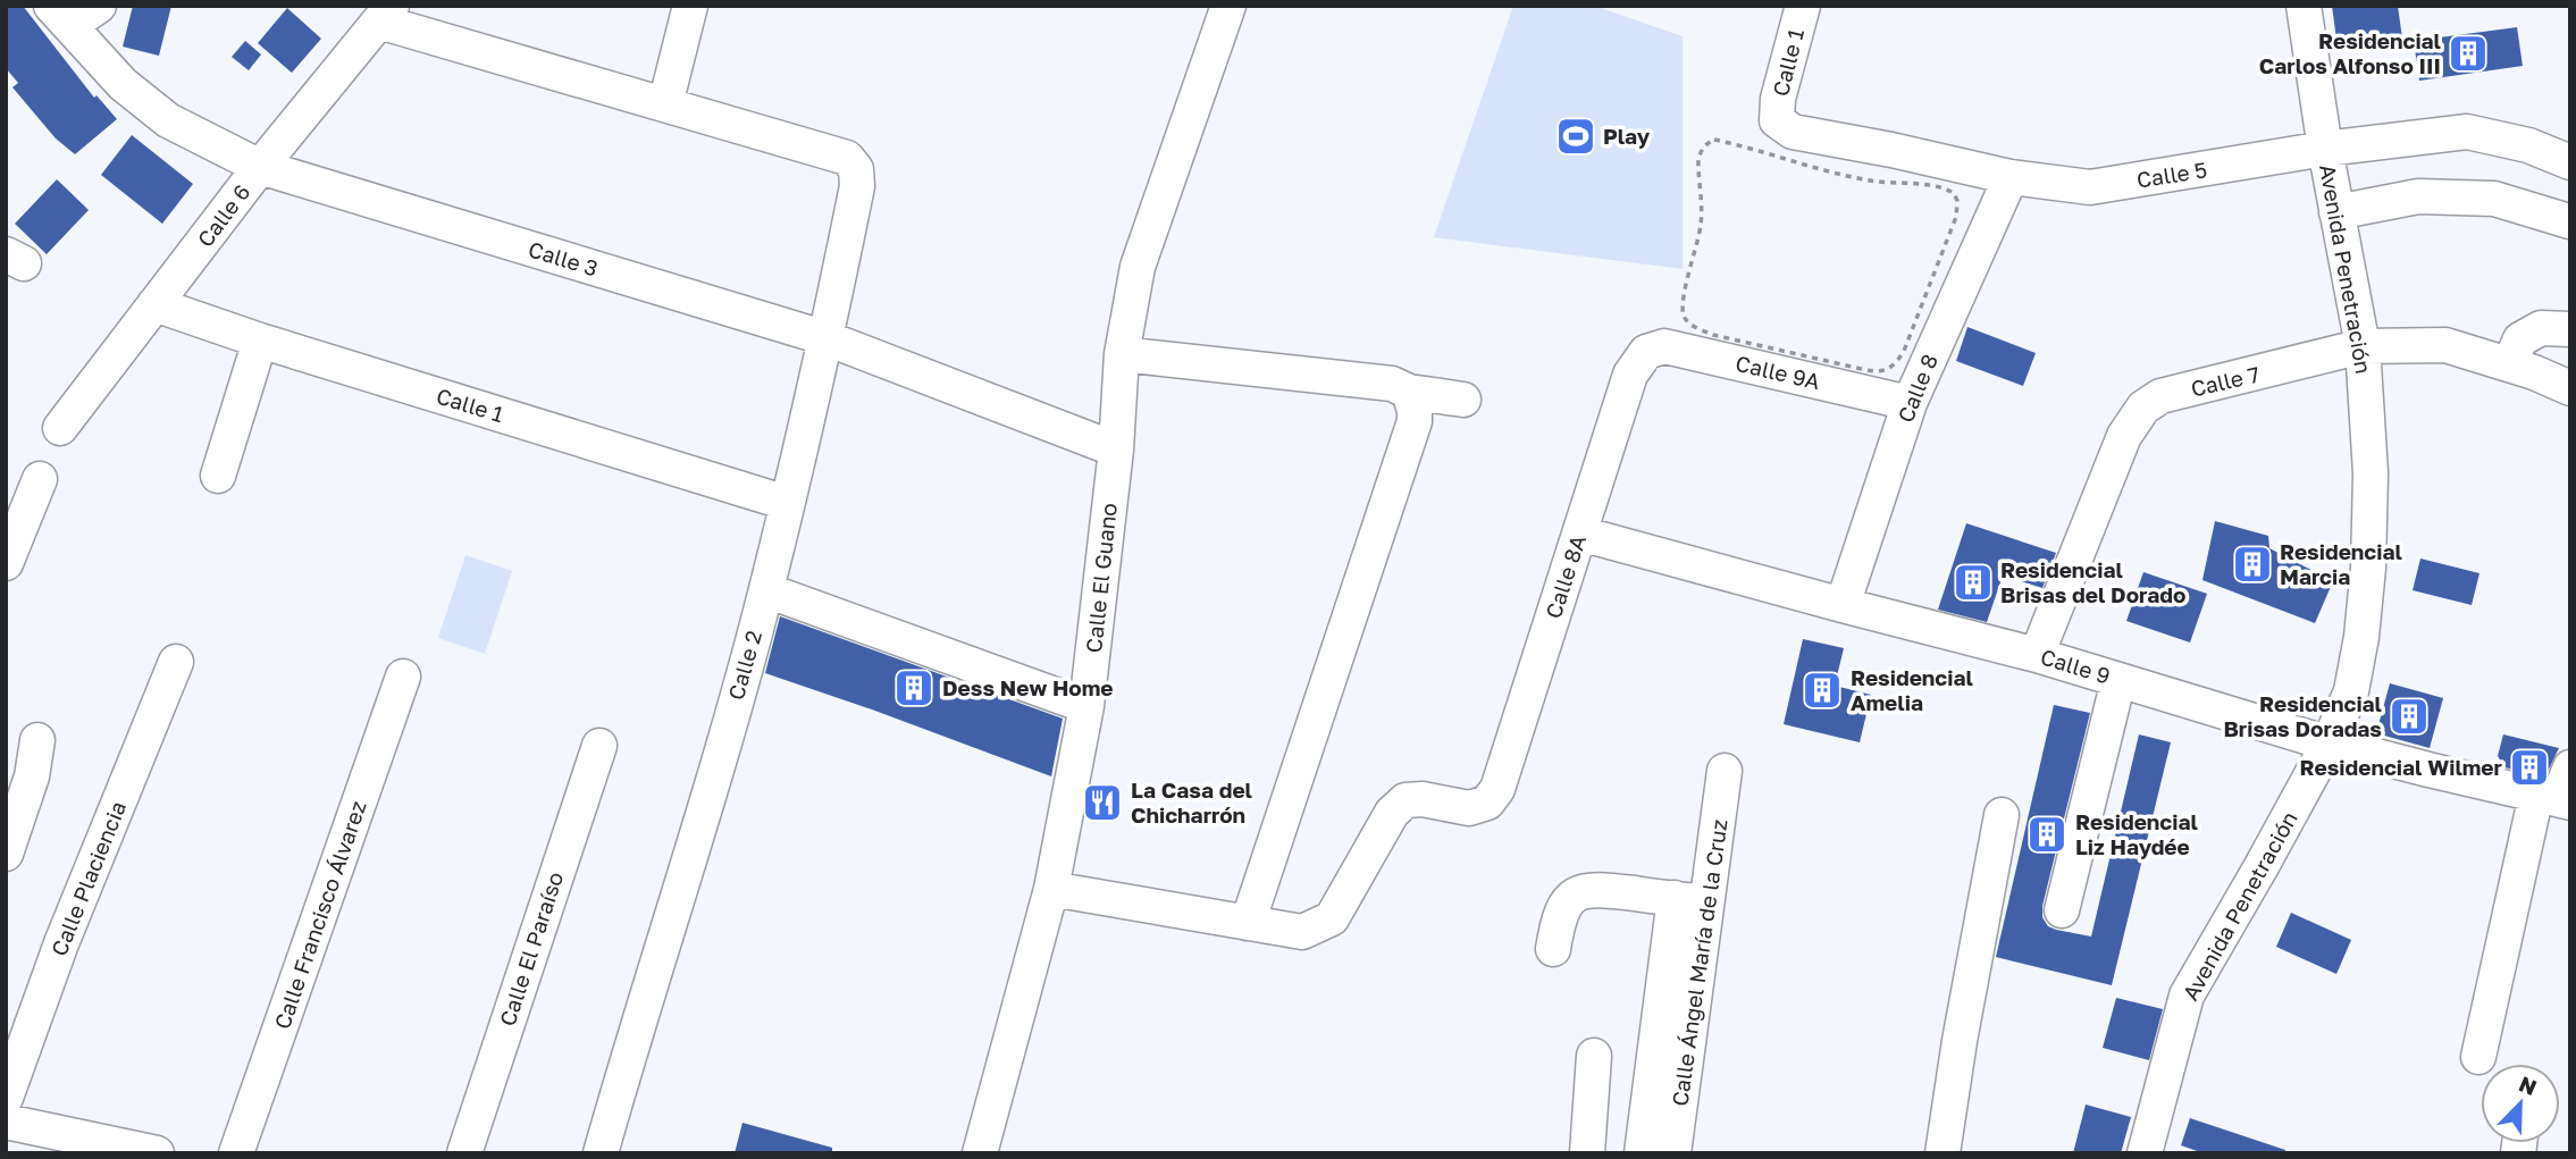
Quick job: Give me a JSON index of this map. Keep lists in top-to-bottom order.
{
  "streets": {
    "street": [
      "Calle 1",
      "Calle 5",
      "Calle 6",
      "Calle 3",
      "Avenida Penetración",
      "Calle 9A",
      "Calle 7",
      "Calle 8",
      "Calle 8A",
      "Calle El Guano",
      "Calle 2",
      "Calle 9",
      "Calle Placiencia",
      "Calle Francisco Álvarez",
      "Calle El Paraíso",
      "Calle Ángel María de la Cruz"
    ]
  },
  "crossings": [
    ["Calle 1", "Calle 5"],
    ["Calle 1", "Calle 6"],
    ["Calle 1", "Calle 2"],
    ["Calle 5", "Avenida Penetración"],
    ["Calle 5", "Calle 8"],
    ["Calle 6", "Calle 3"],
    ["Calle 3", "Calle El Guano"],
    ["Calle 3", "Calle 2"],
    ["Avenida Penetración", "Calle 7"],
    ["Avenida Penetración", "Calle 9"],
    ["Calle 9A", "Calle 8"],
    ["Calle 9A", "Calle 8A"],
    ["Calle 7", "Calle 9"],
    ["Calle 8", "Calle 9"],
    ["Calle 8A", "Calle 9"]
  ],
  "places": {
    "building": [
      "Residencial Carlos Alfonso III",
      "Residencial Marcia",
      "Residencial Brisas del Dorado",
      "Dess New Home",
      "Residencial Amelia",
      "Residencial Brisas Doradas",
      "Residencial Wilmer",
      "Residencial Liz Haydée"
    ],
    "sports": ["Play"],
    "restaurant": ["La Casa del Chicharrón"]
  },
  "north": "top right"
}
